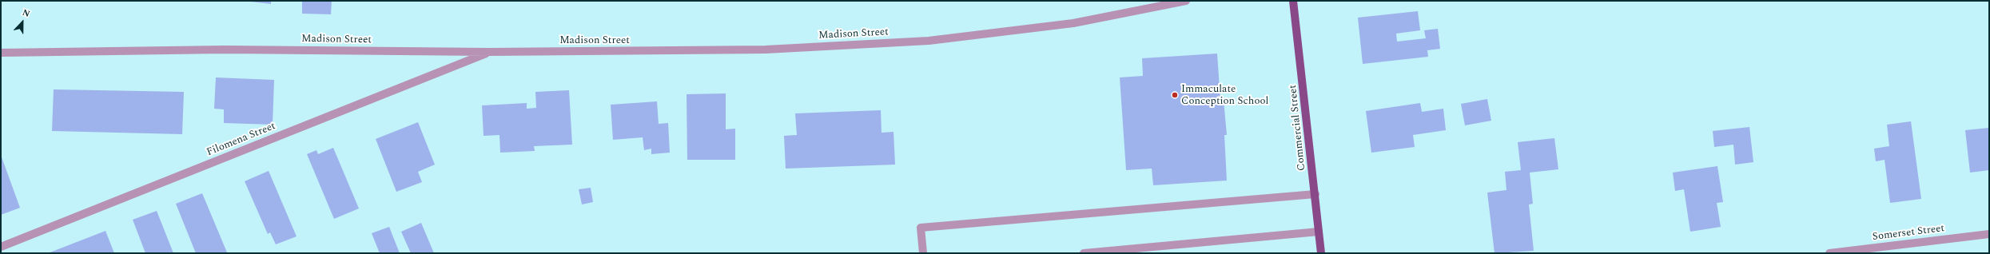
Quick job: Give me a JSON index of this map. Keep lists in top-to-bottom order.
{
  "streets": {
    "main road": ["Commercial Street"],
    "street": ["Madison Street", "Filomena Street", "Somerset Street"]
  },
  "crossings": [
    ["Madison Street", "Filomena Street"]
  ],
  "places": ["Immaculate Conception School"],
  "north": "top"
}
